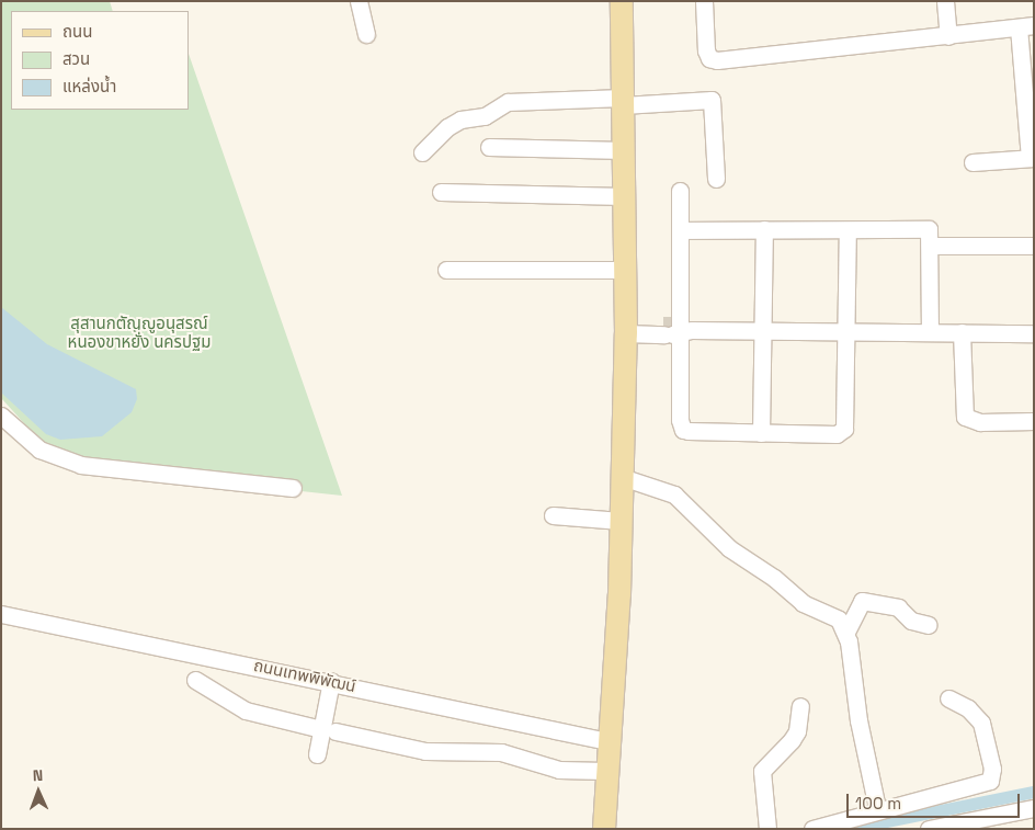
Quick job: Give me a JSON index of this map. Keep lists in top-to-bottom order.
{
  "streets": {
    "street": ["ถนนเทพพิพัฒน์"]
  },
  "parks": ["สุสานกตัญญูอนุสรณ์ หนองขาหยั่ง นครปฐม"],
  "legend": ["ถนน", "สวน", "แหล่งน้ำ"],
  "scale_bar": "100 m",
  "north": "top"
}
